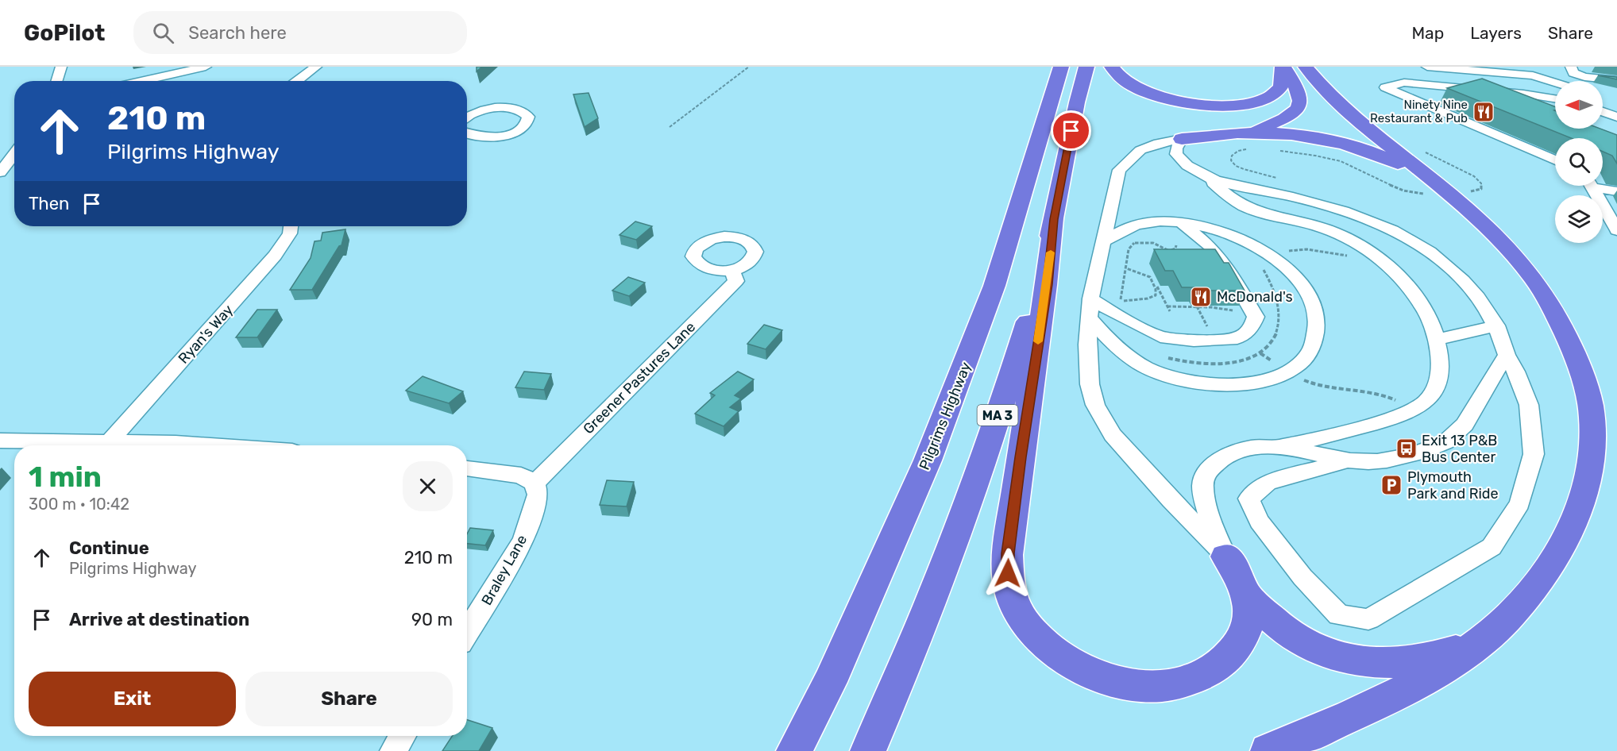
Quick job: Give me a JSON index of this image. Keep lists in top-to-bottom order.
{
  "streets": {
    "highway": ["MA 3", "Pilgrims Highway"],
    "street": ["Ryan's Way", "Greener Pastures Lane", "Braley Lane"]
  },
  "crossings": [
    ["Greener Pastures Lane", "Braley Lane"]
  ],
  "places": {
    "restaurant": ["Ninety Nine Restaurant & Pub", "McDonald's"],
    "bus stop": ["Exit 13 P&B Bus Center"],
    "parking": ["Plymouth Park and Ride"]
  },
  "north": "left",
  "page": {
    "header": "GoPilot",
    "search": "Search here",
    "nav": ["Map", "Layers", "Share"],
    "turn": ["210 m", "Pilgrims Highway"],
    "then": "Then",
    "heading": ["1 min", "300 m · 10:42"],
    "list": [
      {
        "name": "Continue",
        "note": "Pilgrims Highway",
        "value": "210 m"
      },
      {
        "name": "Arrive at destination",
        "value": "90 m"
      }
    ],
    "buttons": ["Exit", "Share"]
  }
}
